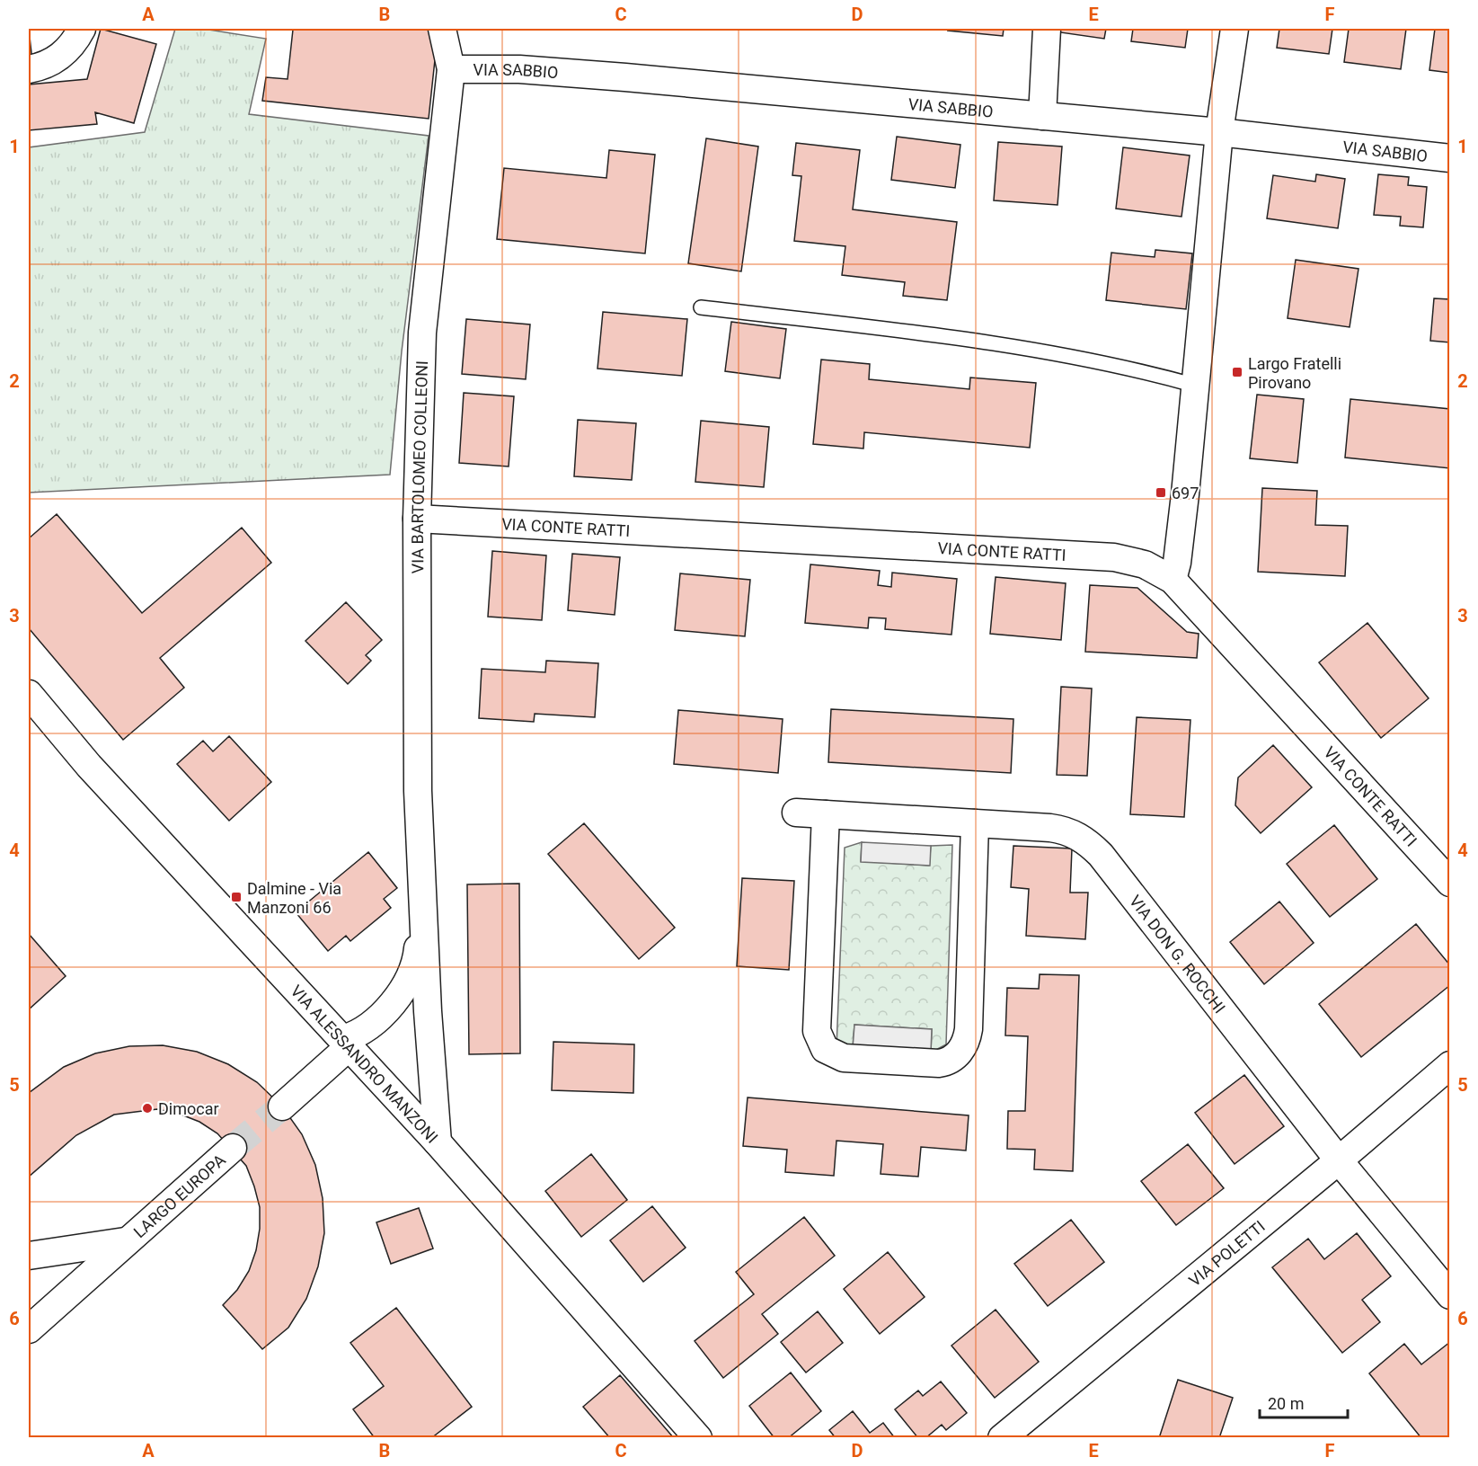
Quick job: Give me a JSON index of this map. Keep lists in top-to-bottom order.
{
  "streets": {
    "street": [
      "VIA SABBIO",
      "VIA BARTOLOMEO COLLEONI",
      "VIA CONTE RATTI",
      "VIA DON G. ROCCHI",
      "VIA ALESSANDRO MANZONI",
      "LARGO EUROPA",
      "VIA POLETTI"
    ]
  },
  "crossings": [
    ["VIA SABBIO", "VIA BARTOLOMEO COLLEONI"],
    ["VIA BARTOLOMEO COLLEONI", "VIA CONTE RATTI"],
    ["VIA BARTOLOMEO COLLEONI", "VIA ALESSANDRO MANZONI"],
    ["VIA DON G. ROCCHI", "VIA POLETTI"]
  ],
  "places": {
    "transit": ["Largo Fratelli Pirovano", "697", "Dalmine - Via Manzoni 66"],
    "other": ["Dimocar"]
  },
  "scale_bar": "20 m",
  "grid": {
    "columns": [
      "A",
      "B",
      "C",
      "D",
      "E",
      "F"
    ],
    "rows": [
      "1",
      "2",
      "3",
      "4",
      "5",
      "6"
    ]
  }
}
